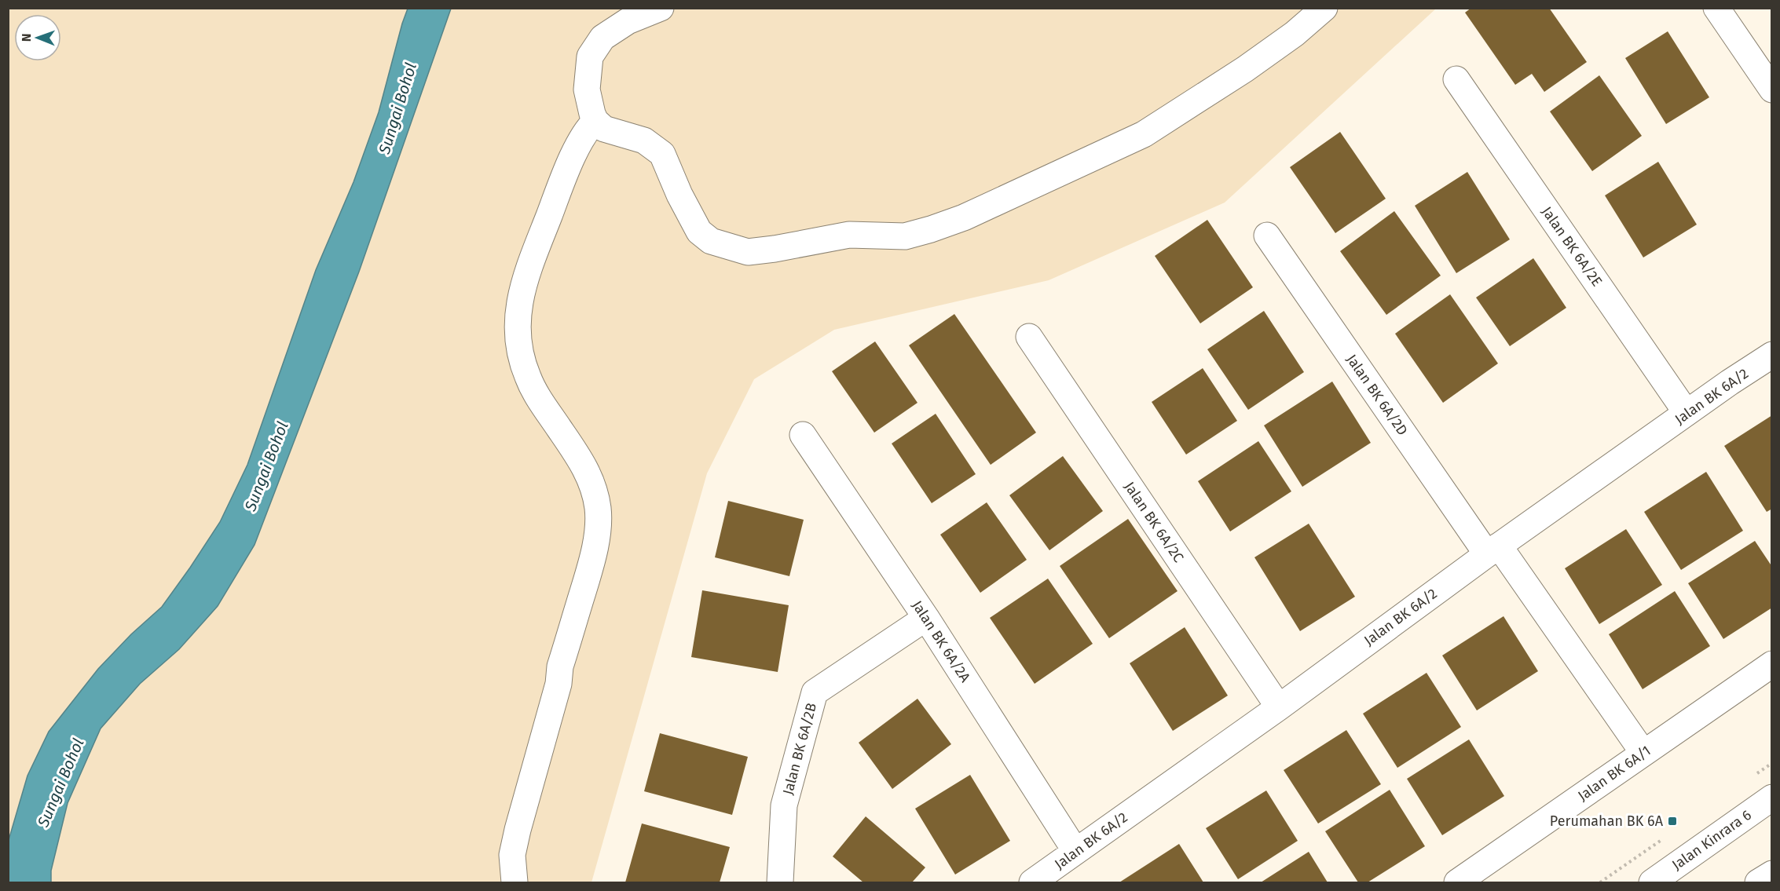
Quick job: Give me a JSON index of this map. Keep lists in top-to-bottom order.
{
  "streets": {
    "street": [
      "Jalan BK 6A/2E",
      "Jalan BK 6A/2D",
      "Jalan BK 6A/2",
      "Jalan BK 6A/2C",
      "Jalan BK 6A/2A",
      "Jalan BK 6A/2B",
      "Jalan BK 6A/1",
      "Jalan Kinrara 6"
    ]
  },
  "crossings": [
    ["Jalan BK 6A/2E", "Jalan BK 6A/2"],
    ["Jalan BK 6A/2D", "Jalan BK 6A/2"],
    ["Jalan BK 6A/2D", "Jalan BK 6A/1"],
    ["Jalan BK 6A/2", "Jalan BK 6A/2C"],
    ["Jalan BK 6A/2", "Jalan BK 6A/2A"],
    ["Jalan BK 6A/2A", "Jalan BK 6A/2B"]
  ],
  "water": ["Sungai Bohol"],
  "places": {
    "transit": ["Perumahan BK 6A"]
  },
  "north": "left"
}
